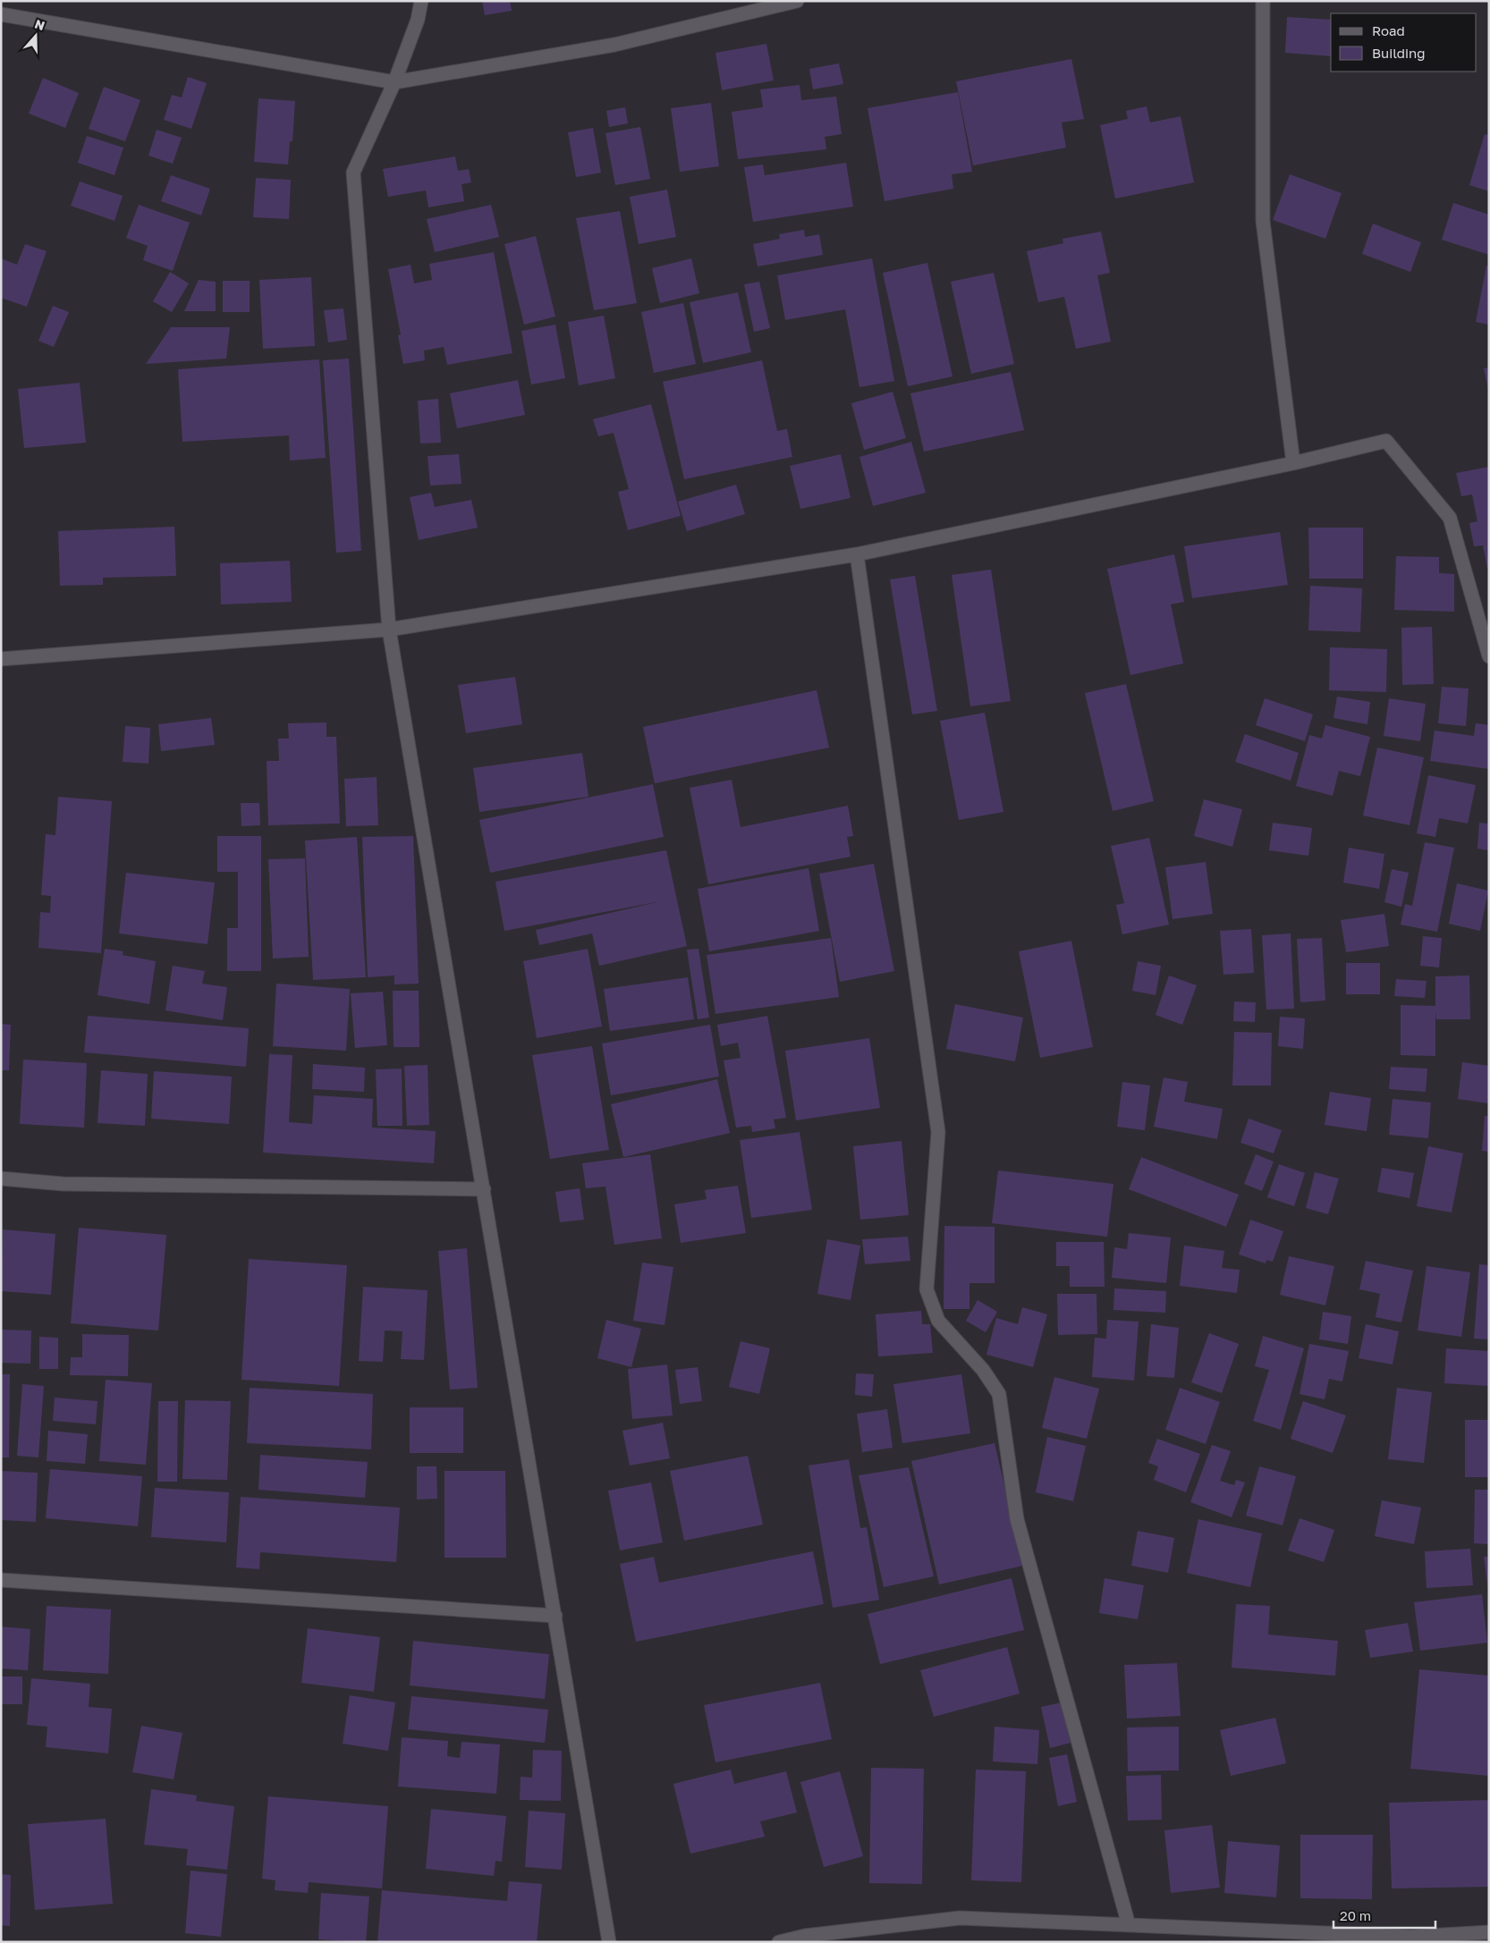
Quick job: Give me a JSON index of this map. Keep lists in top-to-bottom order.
{
  "legend": ["Road", "Building"],
  "scale_bar": "20 m",
  "north": "top"
}
